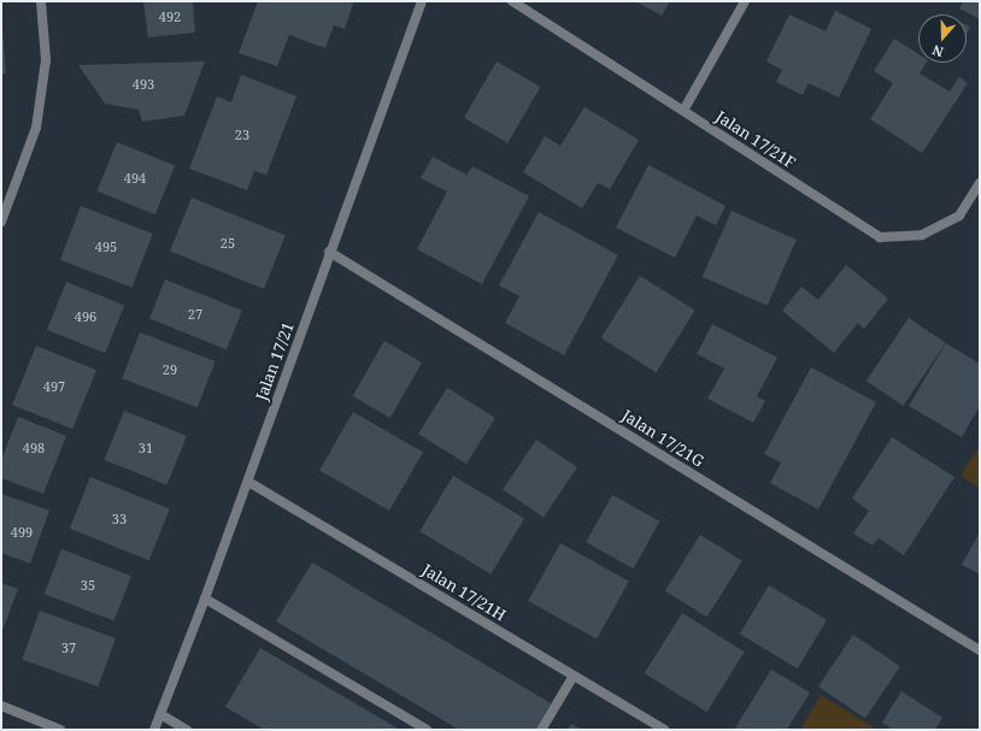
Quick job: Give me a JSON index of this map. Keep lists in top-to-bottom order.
{
  "streets": {
    "street": [
      "Jalan 17/21F",
      "Jalan 17/21",
      "Jalan 17/21G",
      "Jalan 17/21H"
    ]
  },
  "crossings": [
    ["Jalan 17/21", "Jalan 17/21G"],
    ["Jalan 17/21", "Jalan 17/21H"]
  ],
  "house_numbers": [
    "492",
    "493",
    "23",
    "494",
    "25",
    "495",
    "27",
    "496",
    "29",
    "497",
    "498",
    "31",
    "33",
    "499",
    "35",
    "37"
  ],
  "north": "bottom"
}
